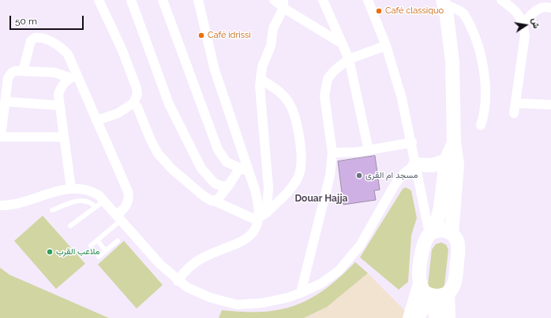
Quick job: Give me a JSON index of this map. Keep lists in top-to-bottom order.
{
  "districts": ["Douar Hajja"],
  "places": [
    "Café classiquo",
    "Café idrissi",
    "مسجد ام القرى",
    "ملاعب القرب"
  ],
  "scale_bar": "50 m",
  "north": "right"
}
